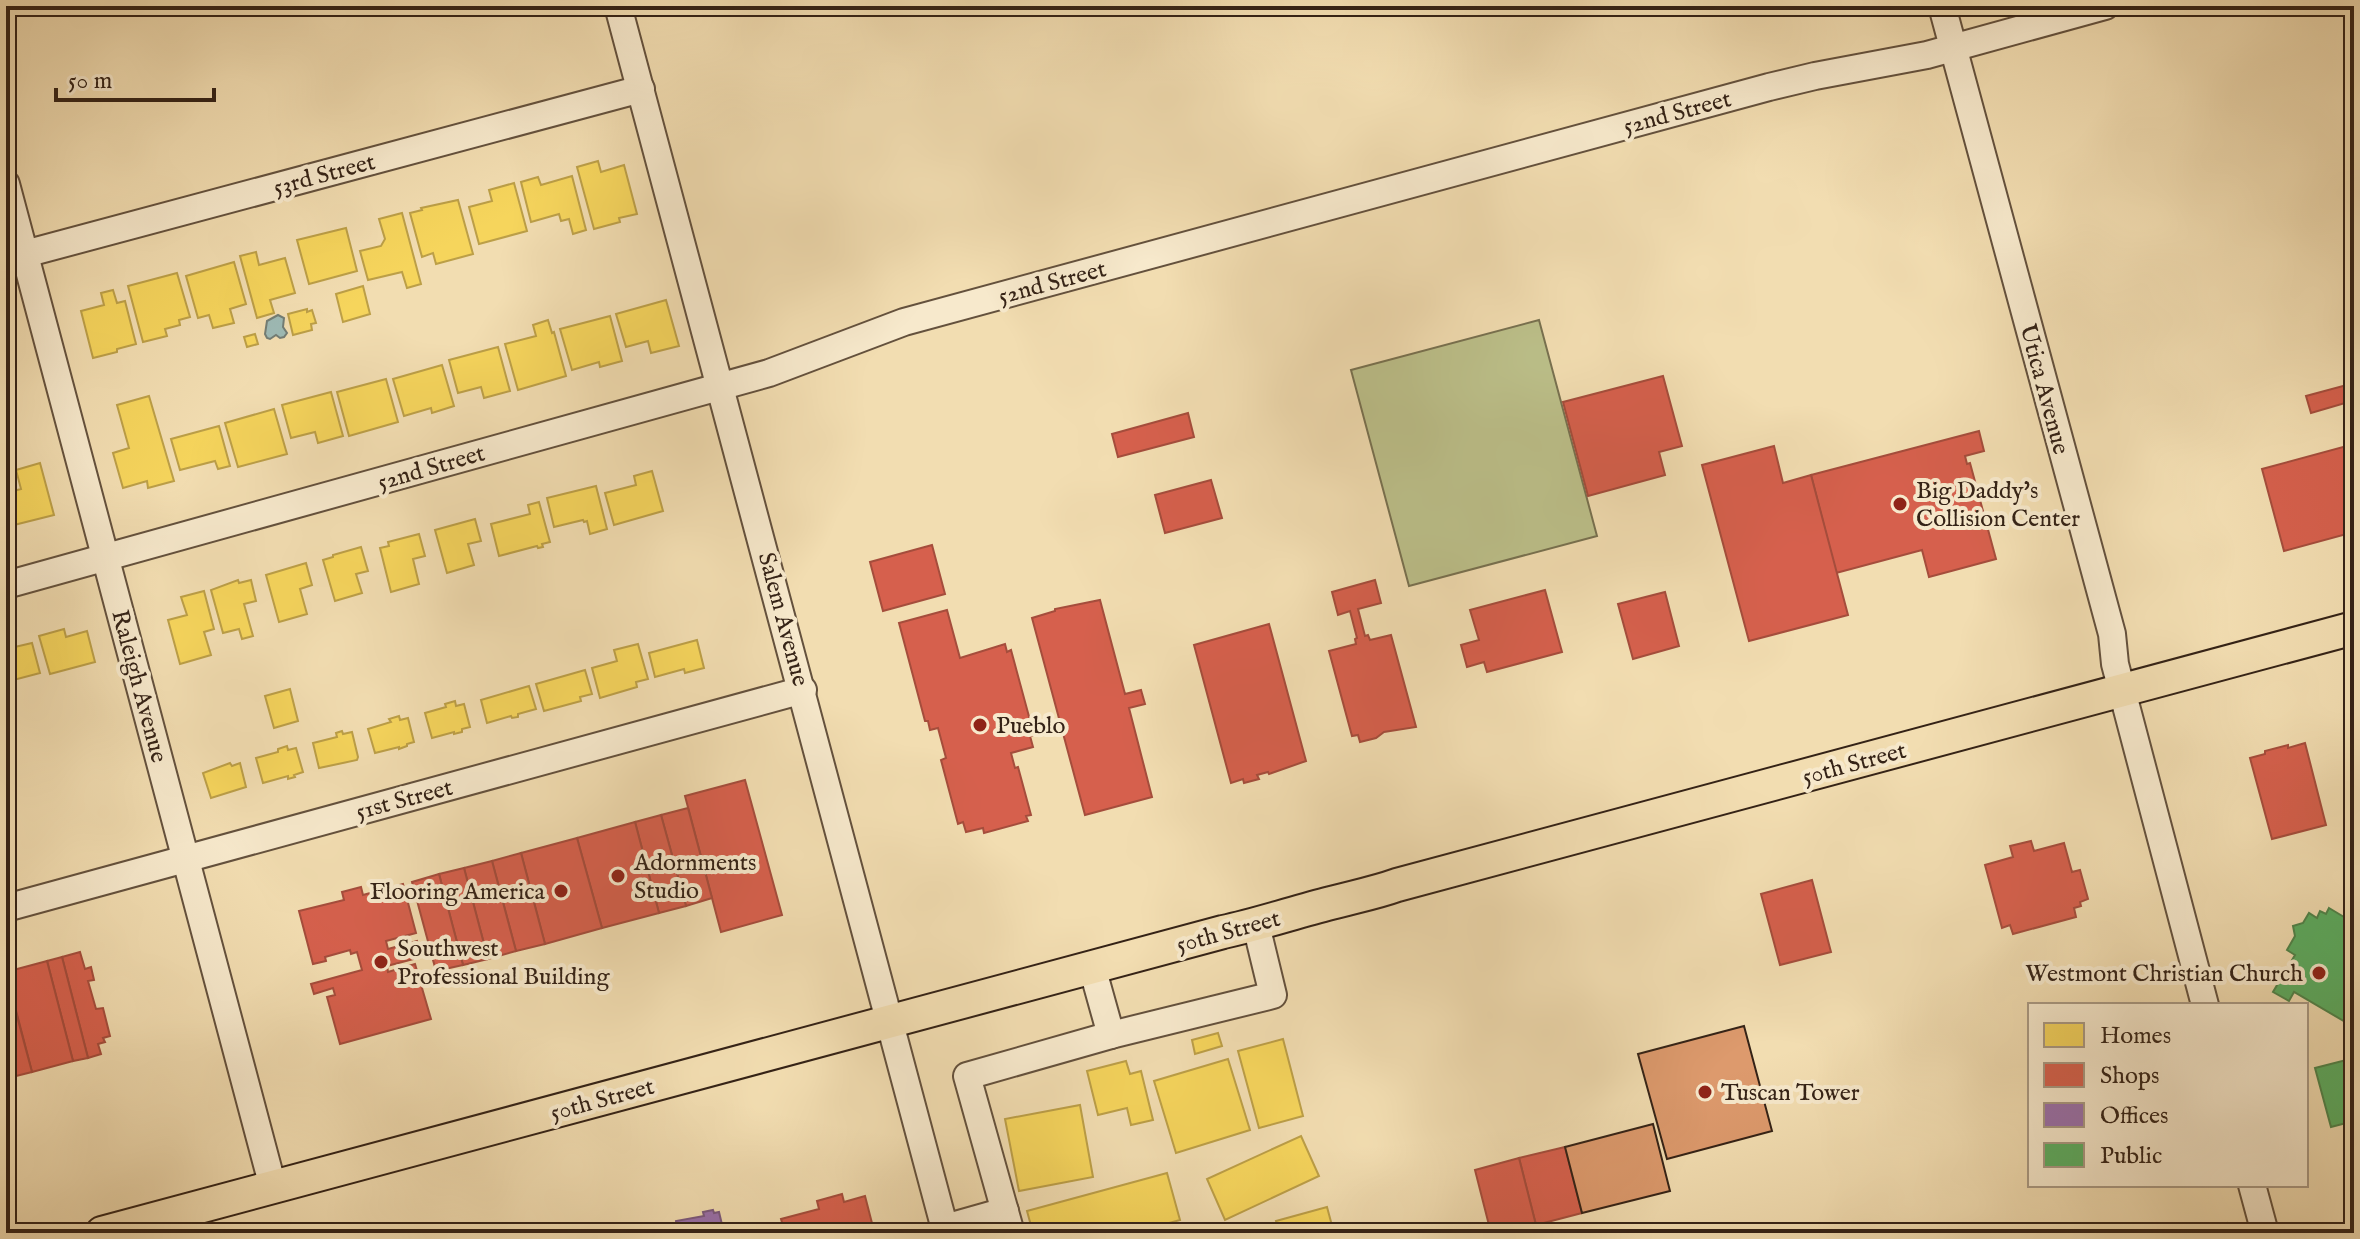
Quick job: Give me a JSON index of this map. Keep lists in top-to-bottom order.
{
  "streets": {
    "main road": ["50th Street"],
    "street": [
      "52nd Street",
      "53rd Street",
      "Utica Avenue",
      "Salem Avenue",
      "Raleigh Avenue",
      "51st Street"
    ]
  },
  "crossings": [
    ["52nd Street", "Utica Avenue"],
    ["52nd Street", "Salem Avenue"],
    ["52nd Street", "Raleigh Avenue"],
    ["53rd Street", "Salem Avenue"],
    ["53rd Street", "Raleigh Avenue"],
    ["Utica Avenue", "50th Street"],
    ["Salem Avenue", "50th Street"],
    ["Salem Avenue", "51st Street"],
    ["Raleigh Avenue", "50th Street"],
    ["Raleigh Avenue", "51st Street"]
  ],
  "places": [
    "Big Daddy's Collision Center",
    "Pueblo",
    "Adornments Studio",
    "Flooring America",
    "Southwest Professional Building",
    "Westmont Christian Church",
    "Tuscan Tower"
  ],
  "legend": [
    "Homes",
    "Shops",
    "Offices",
    "Public"
  ],
  "scale_bar": "50 m"
}
